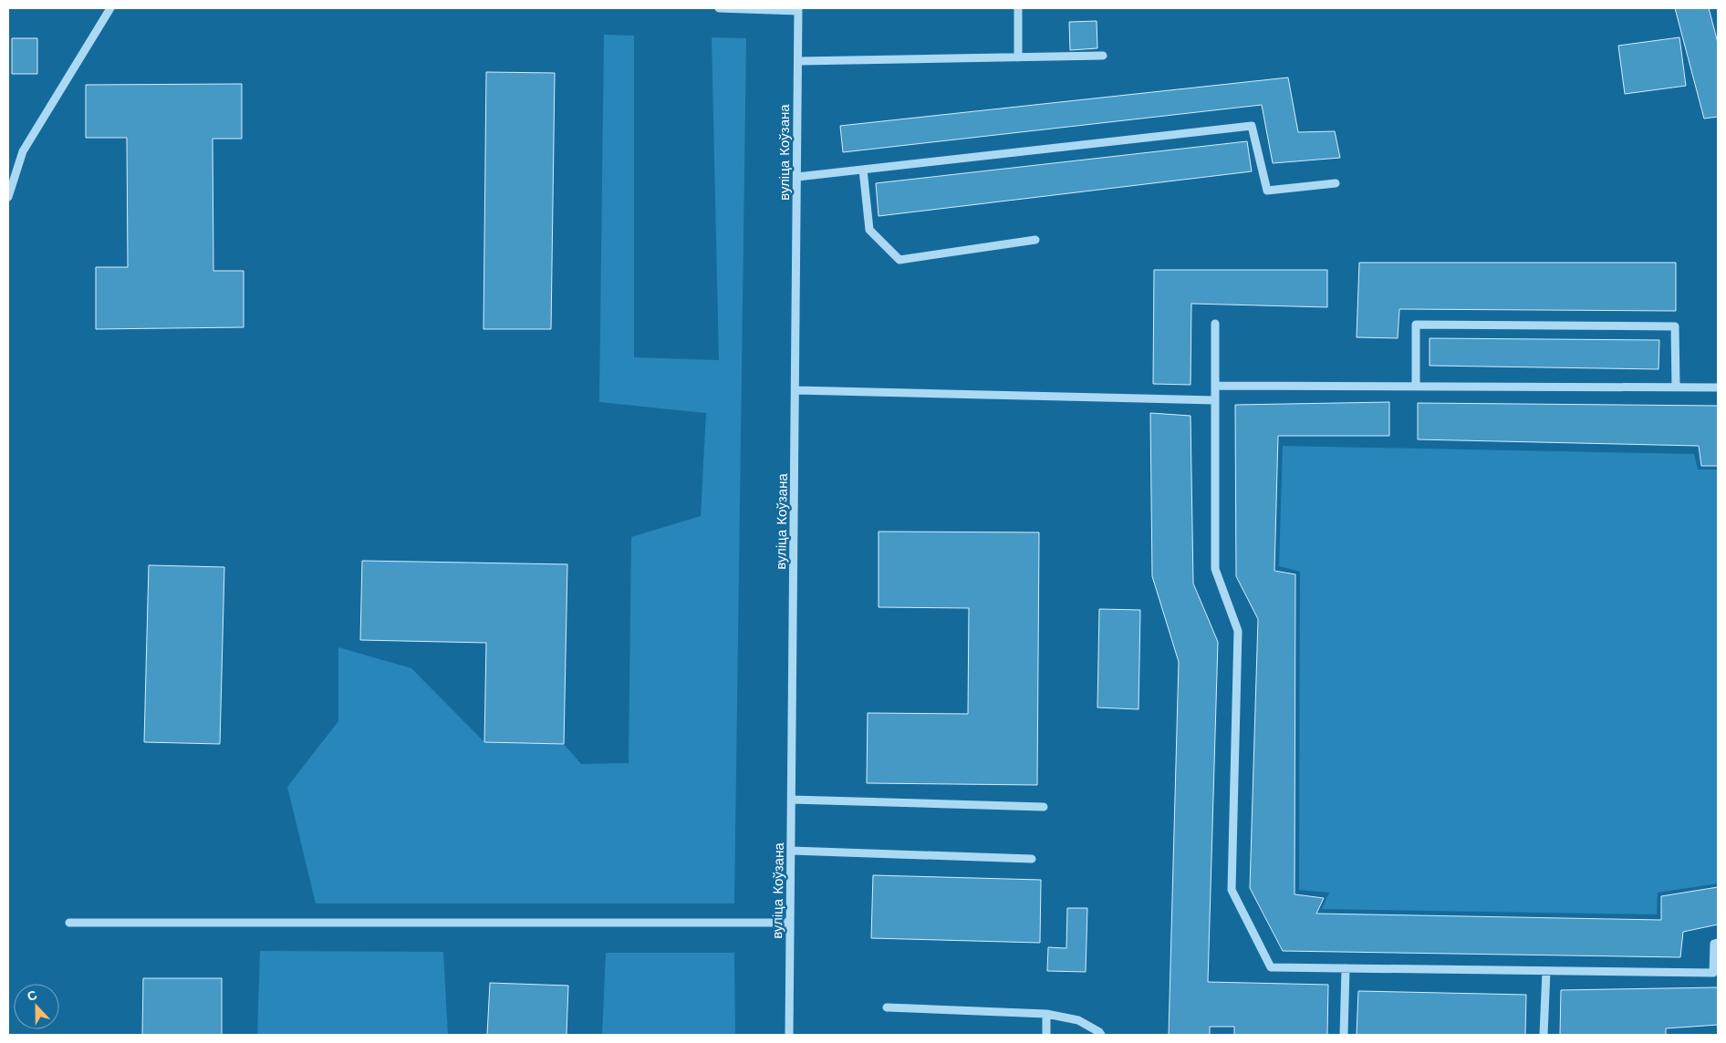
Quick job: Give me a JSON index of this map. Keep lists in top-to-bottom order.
{
  "streets": {
    "street": ["вуліца Коўзана"]
  },
  "north": "top"
}
